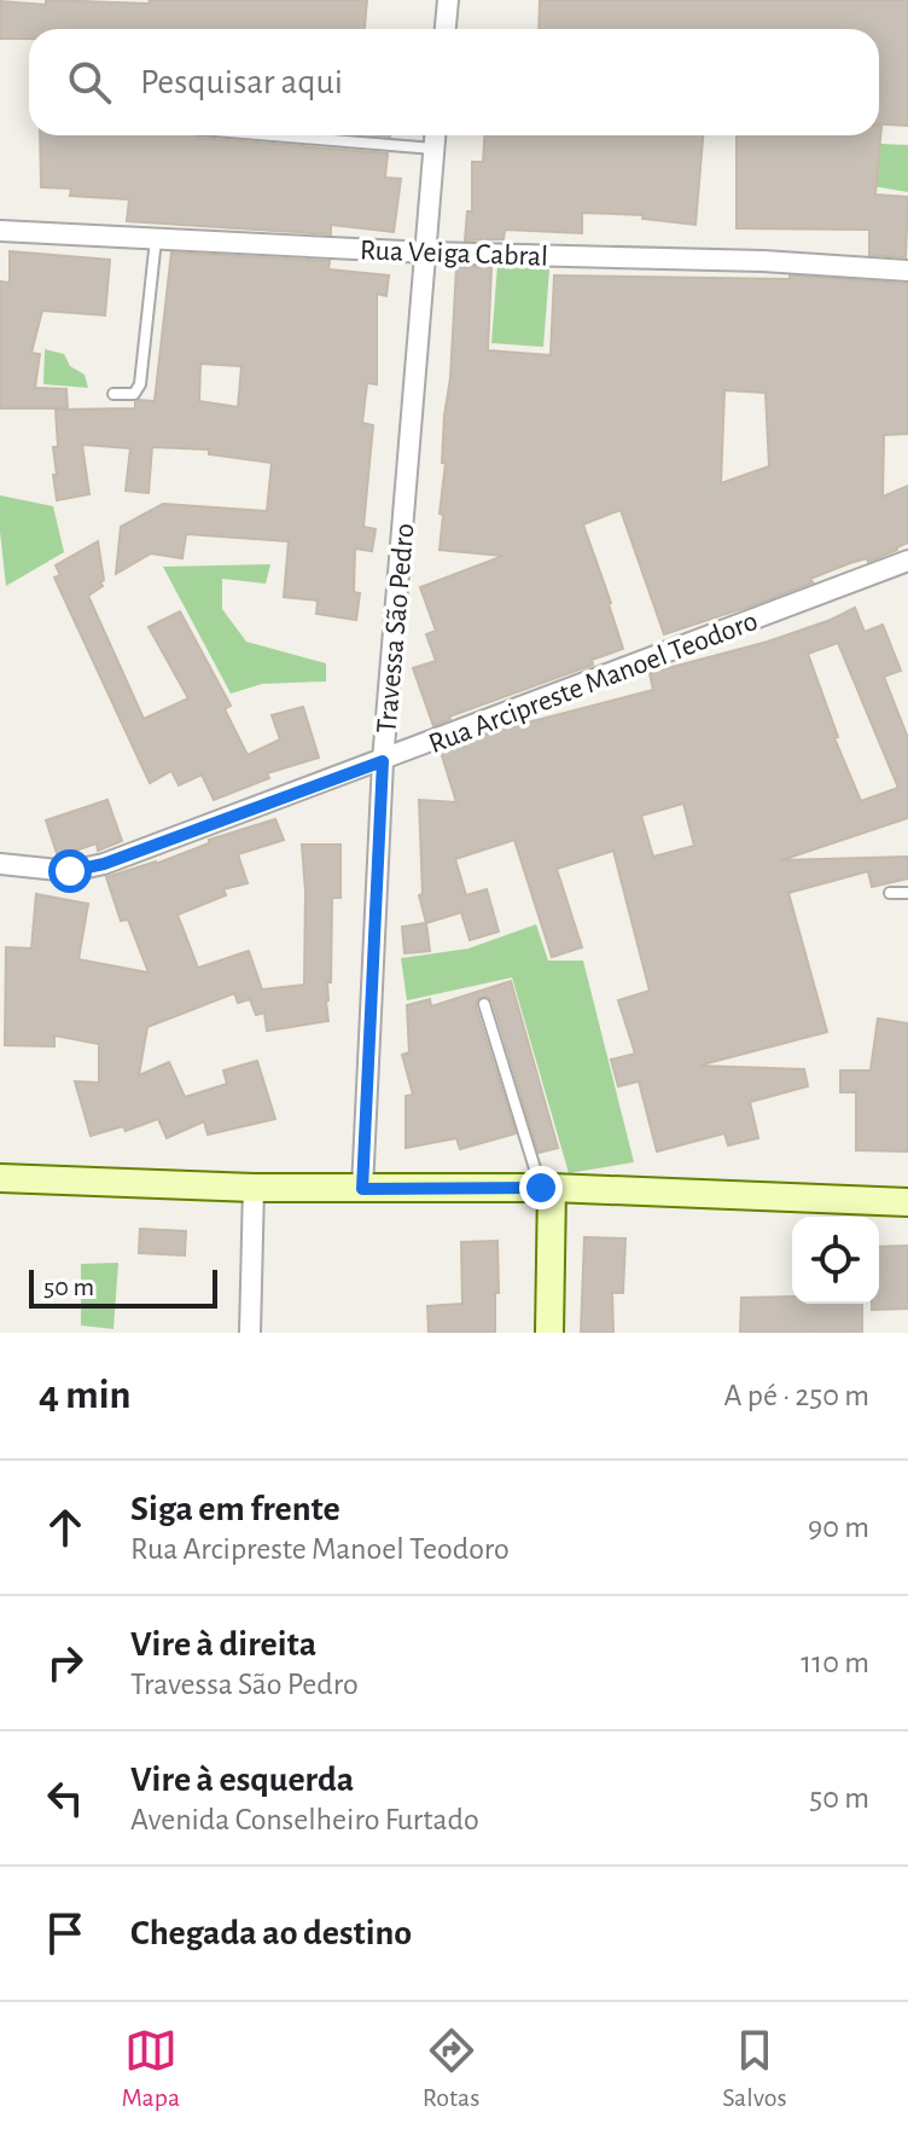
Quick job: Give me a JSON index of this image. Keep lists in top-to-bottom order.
{
  "streets": {
    "street": ["Rua Veiga Cabral", "Travessa São Pedro", "Rua Arcipreste Manoel Teodoro"]
  },
  "crossings": [
    ["Rua Veiga Cabral", "Travessa São Pedro"],
    ["Travessa São Pedro", "Rua Arcipreste Manoel Teodoro"]
  ],
  "scale_bar": "50 m",
  "page": {
    "search": "Pesquisar aqui",
    "scale": "50 m",
    "heading": ["4 min", "A pé · 250 m"],
    "list": [
      ["Siga em frente", "Rua Arcipreste Manoel Teodoro", "90 m"],
      ["Vire à direita", "Travessa São Pedro", "110 m"],
      ["Vire à esquerda", "Avenida Conselheiro Furtado", "50 m"],
      "Chegada ao destino"
    ],
    "nav": ["Mapa", "Rotas", "Salvos"]
  }
}
